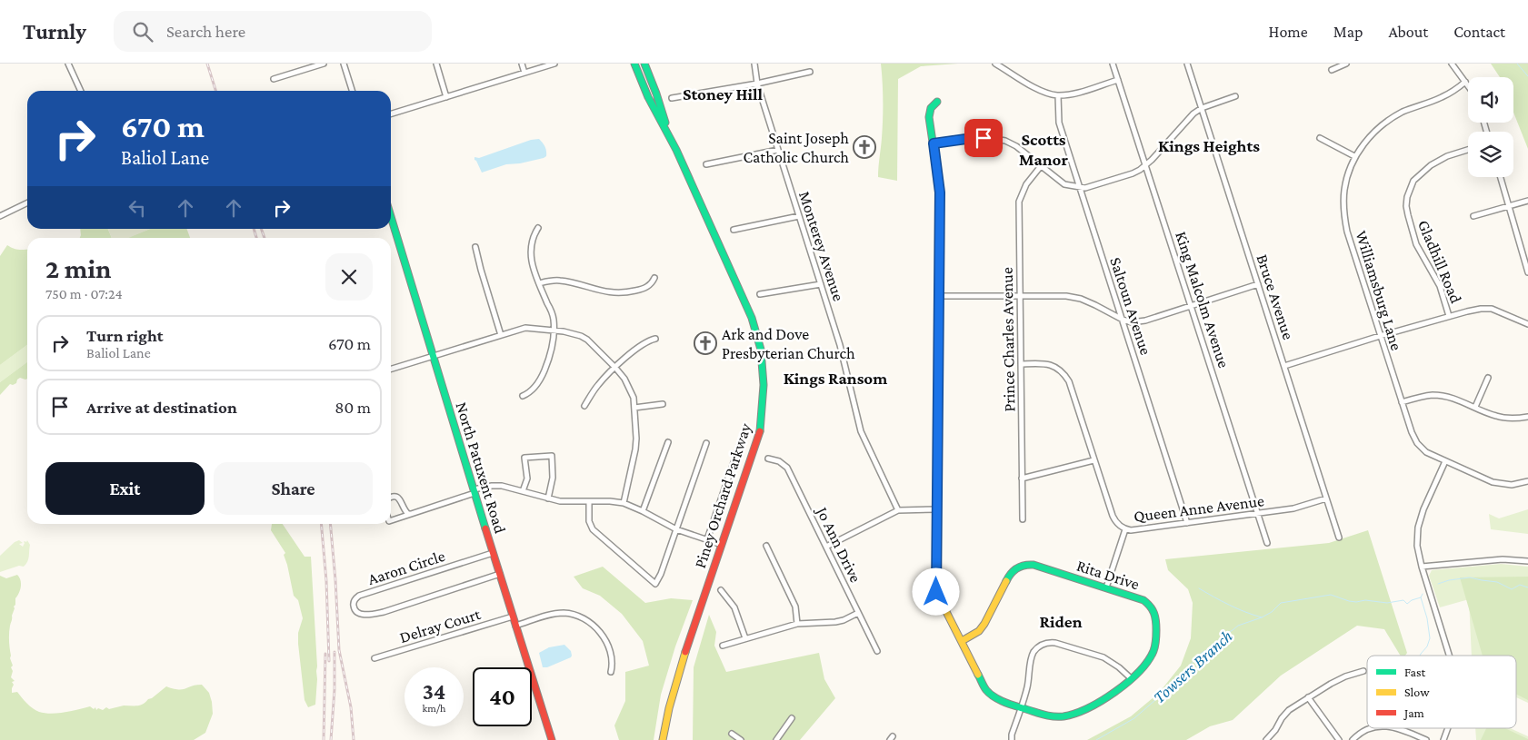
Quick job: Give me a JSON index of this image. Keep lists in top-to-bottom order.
{
  "streets": {
    "street": [
      "Monterey Avenue",
      "Gladhill Road",
      "Williamsburg Lane",
      "Bruce Avenue",
      "King Malcolm Avenue",
      "Saltoun Avenue",
      "Prince Charles Avenue",
      "North Patuxent Road",
      "Piney Orchard Parkway",
      "Queen Anne Avenue",
      "Jo Ann Drive",
      "Aaron Circle",
      "Rita Drive",
      "Delray Court"
    ]
  },
  "crossings": [
    ["Bruce Avenue", "Queen Anne Avenue"],
    ["King Malcolm Avenue", "Queen Anne Avenue"],
    ["Saltoun Avenue", "Queen Anne Avenue"],
    ["Prince Charles Avenue", "Queen Anne Avenue"],
    ["North Patuxent Road", "Aaron Circle"],
    ["North Patuxent Road", "Delray Court"]
  ],
  "districts": [
    "Stoney Hill",
    "Scotts Manor",
    "Kings Heights",
    "Kings Ransom",
    "Riden"
  ],
  "water": ["Towsers Branch"],
  "places": {
    "church": ["Saint Joseph Catholic Church", "Ark and Dove Presbyterian Church"]
  },
  "legend": ["Fast", "Slow", "Jam"],
  "page": {
    "header": "Turnly",
    "search": "Search here",
    "nav": [
      "Home",
      "Map",
      "About",
      "Contact"
    ],
    "turn": ["670 m", "Baliol Lane"],
    "heading": ["2 min", "750 m · 07:24"],
    "list": [
      {
        "name": "Turn right",
        "note": "Baliol Lane",
        "value": "670 m"
      },
      {
        "name": "Arrive at destination",
        "value": "80 m"
      }
    ],
    "buttons": ["Exit", "Share"],
    "speed": "34 km/h",
    "limit": "40"
  }
}
